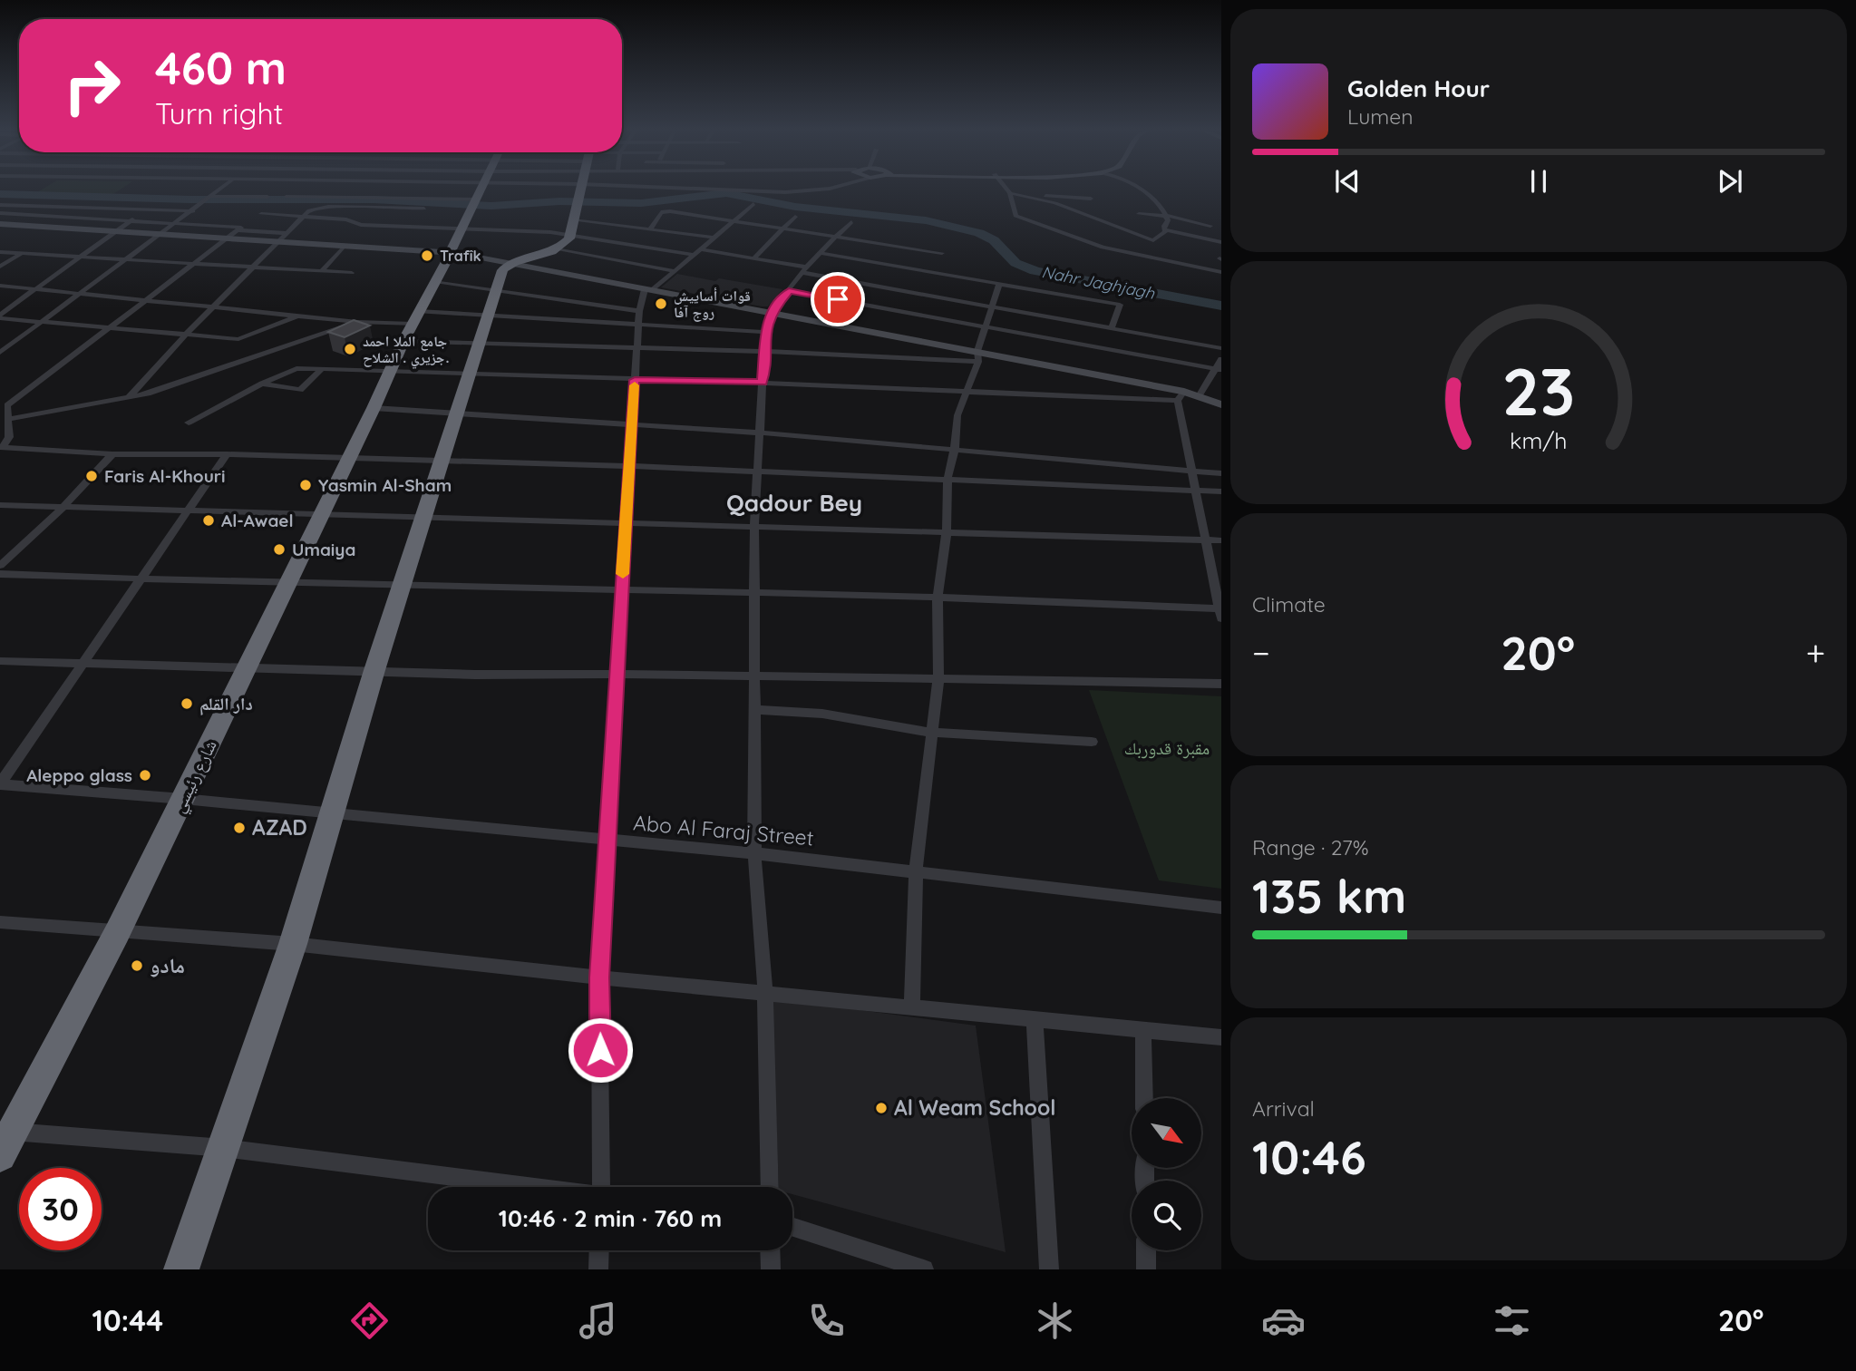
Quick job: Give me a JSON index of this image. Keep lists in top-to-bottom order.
{
  "streets": {
    "highway": ["شارع رئيسي"],
    "street": ["Abo Al Faraj Street"]
  },
  "crossings": [
    ["شارع رئيسي", "Abo Al Faraj Street"]
  ],
  "districts": ["Qadour Bey"],
  "water": ["Nahr Jaghjagh"],
  "parks": ["مقبرة قدوربك"],
  "places": [
    "Trafîk",
    "قوات أساييش روج آفا",
    "جامع الملا احمد جزيري . الشلاح.",
    "Faris Al-Khouri",
    "Yasmin Al-Sham",
    "Al-Awael",
    "Umaiya",
    "دار القلم",
    "Aleppo glass",
    "AZAD",
    "مادو",
    "Al Weam School"
  ],
  "north": "bottom right",
  "page": {
    "turn": ["460 m", "Turn right"],
    "song": ["Golden Hour", "Lumen"],
    "tile": [
      "Climate",
      ["Range · 27%", "135 km"],
      ["Arrival", "10:46"]
    ],
    "heat": ["−", "20°", "+"],
    "limit": "30",
    "trip": "10:46 · 2 min · 760 m",
    "tabs": ["10:44", "20°"],
    "gauge": ["23", "km/h"]
  }
}
